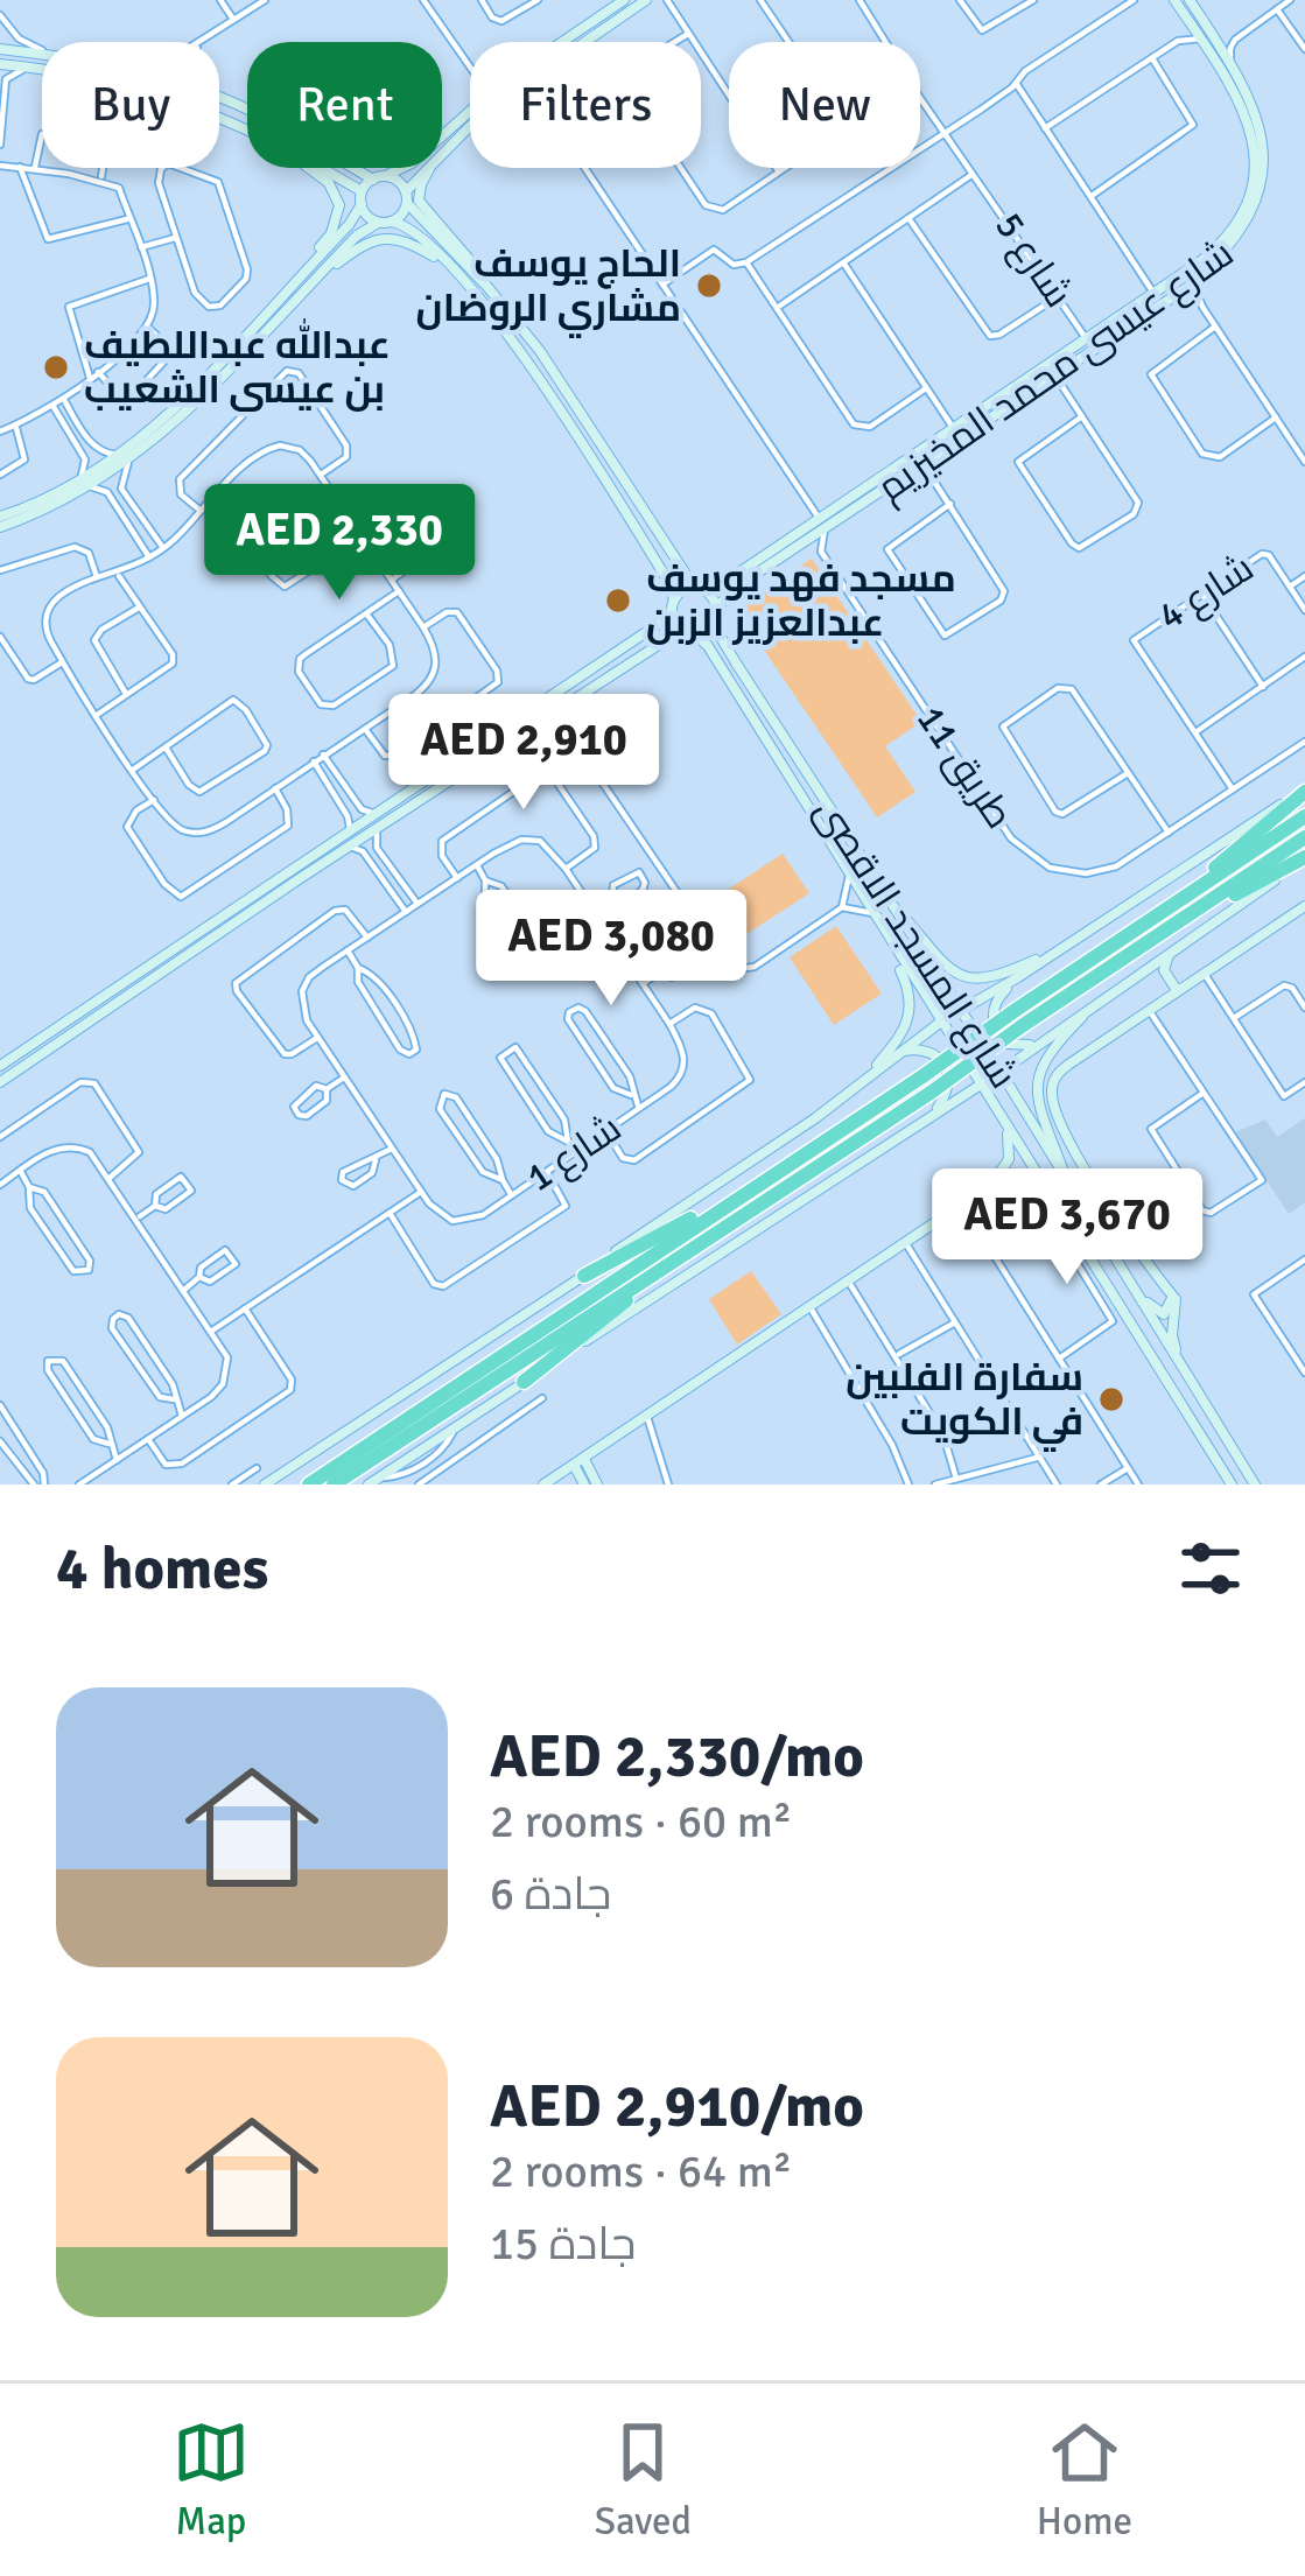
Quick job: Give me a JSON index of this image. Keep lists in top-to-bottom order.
{
  "streets": {
    "main road": ["شارع عيسى محمد المخيزيم", "شارع المسجد الاقصى"],
    "street": [
      "شارع 5",
      "شارع 4",
      "طريق 11",
      "شارع 1"
    ]
  },
  "crossings": [
    ["شارع 5", "شارع عيسى محمد المخيزيم"],
    ["شارع عيسى محمد المخيزيم", "شارع المسجد الاقصى"],
    ["شارع 4", "طريق 11"]
  ],
  "places": [
    "الحاج يوسف مشاري الروضان",
    "عبدالله عبداللطيف بن عيسى الشعيب",
    "مسجد فهد يوسف عبدالعزيز الزبن",
    "سفارة الفلبين في الكويت"
  ],
  "page": {
    "chip": [
      "Buy",
      "Rent",
      "Filters",
      "New"
    ],
    "price": [
      "AED 2,330",
      "AED 2,910",
      "AED 3,080",
      "AED 3,670"
    ],
    "heading": "4 homes",
    "list": [
      {
        "name": "AED 2,330/mo",
        "note": "2 rooms · 60 m² · جادة 6"
      },
      {
        "name": "AED 2,910/mo",
        "note": "2 rooms · 64 m² · جادة 15"
      }
    ],
    "tabs": ["Map", "Saved", "Home"]
  }
}
